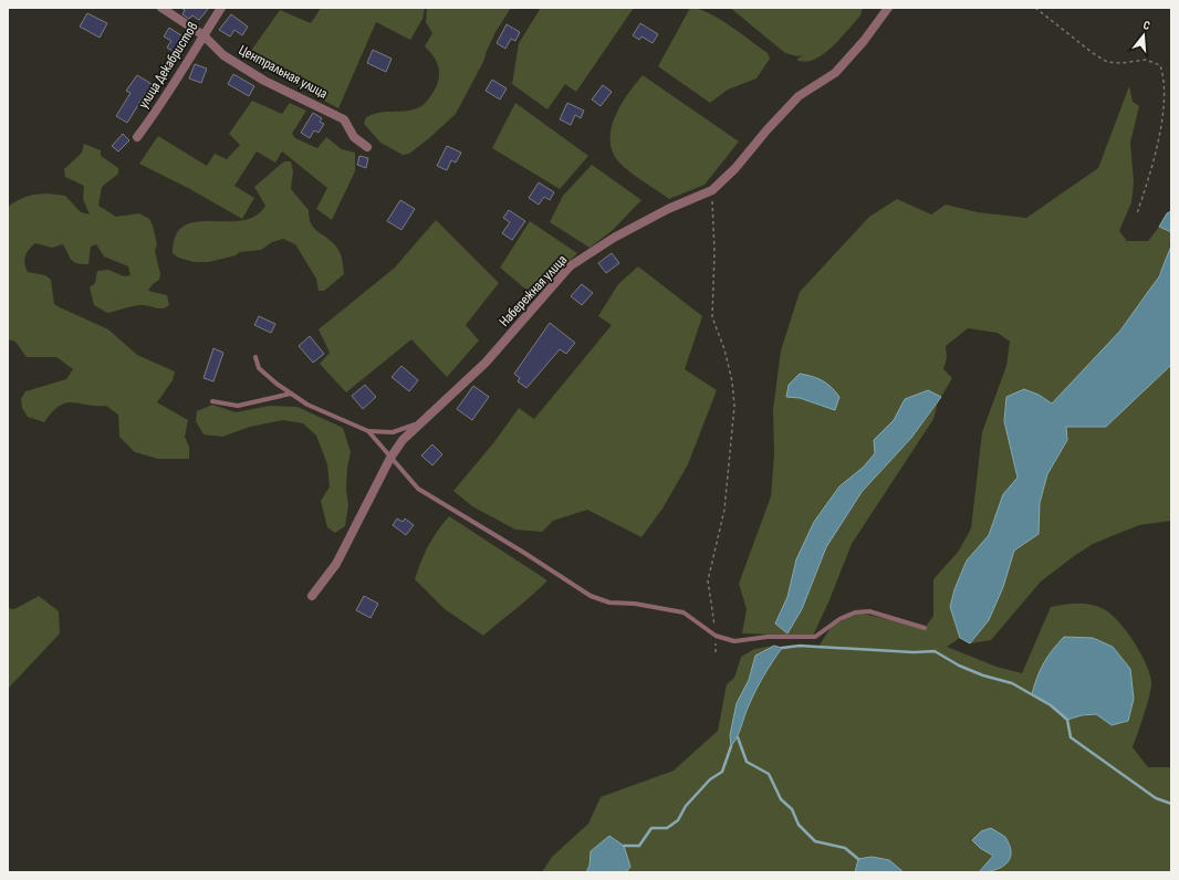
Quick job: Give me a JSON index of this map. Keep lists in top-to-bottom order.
{
  "streets": {
    "street": ["улица Декабристов", "Центральная улица", "Набережная улица"]
  },
  "crossings": [
    ["улица Декабристов", "Центральная улица"]
  ],
  "north": "top"
}
